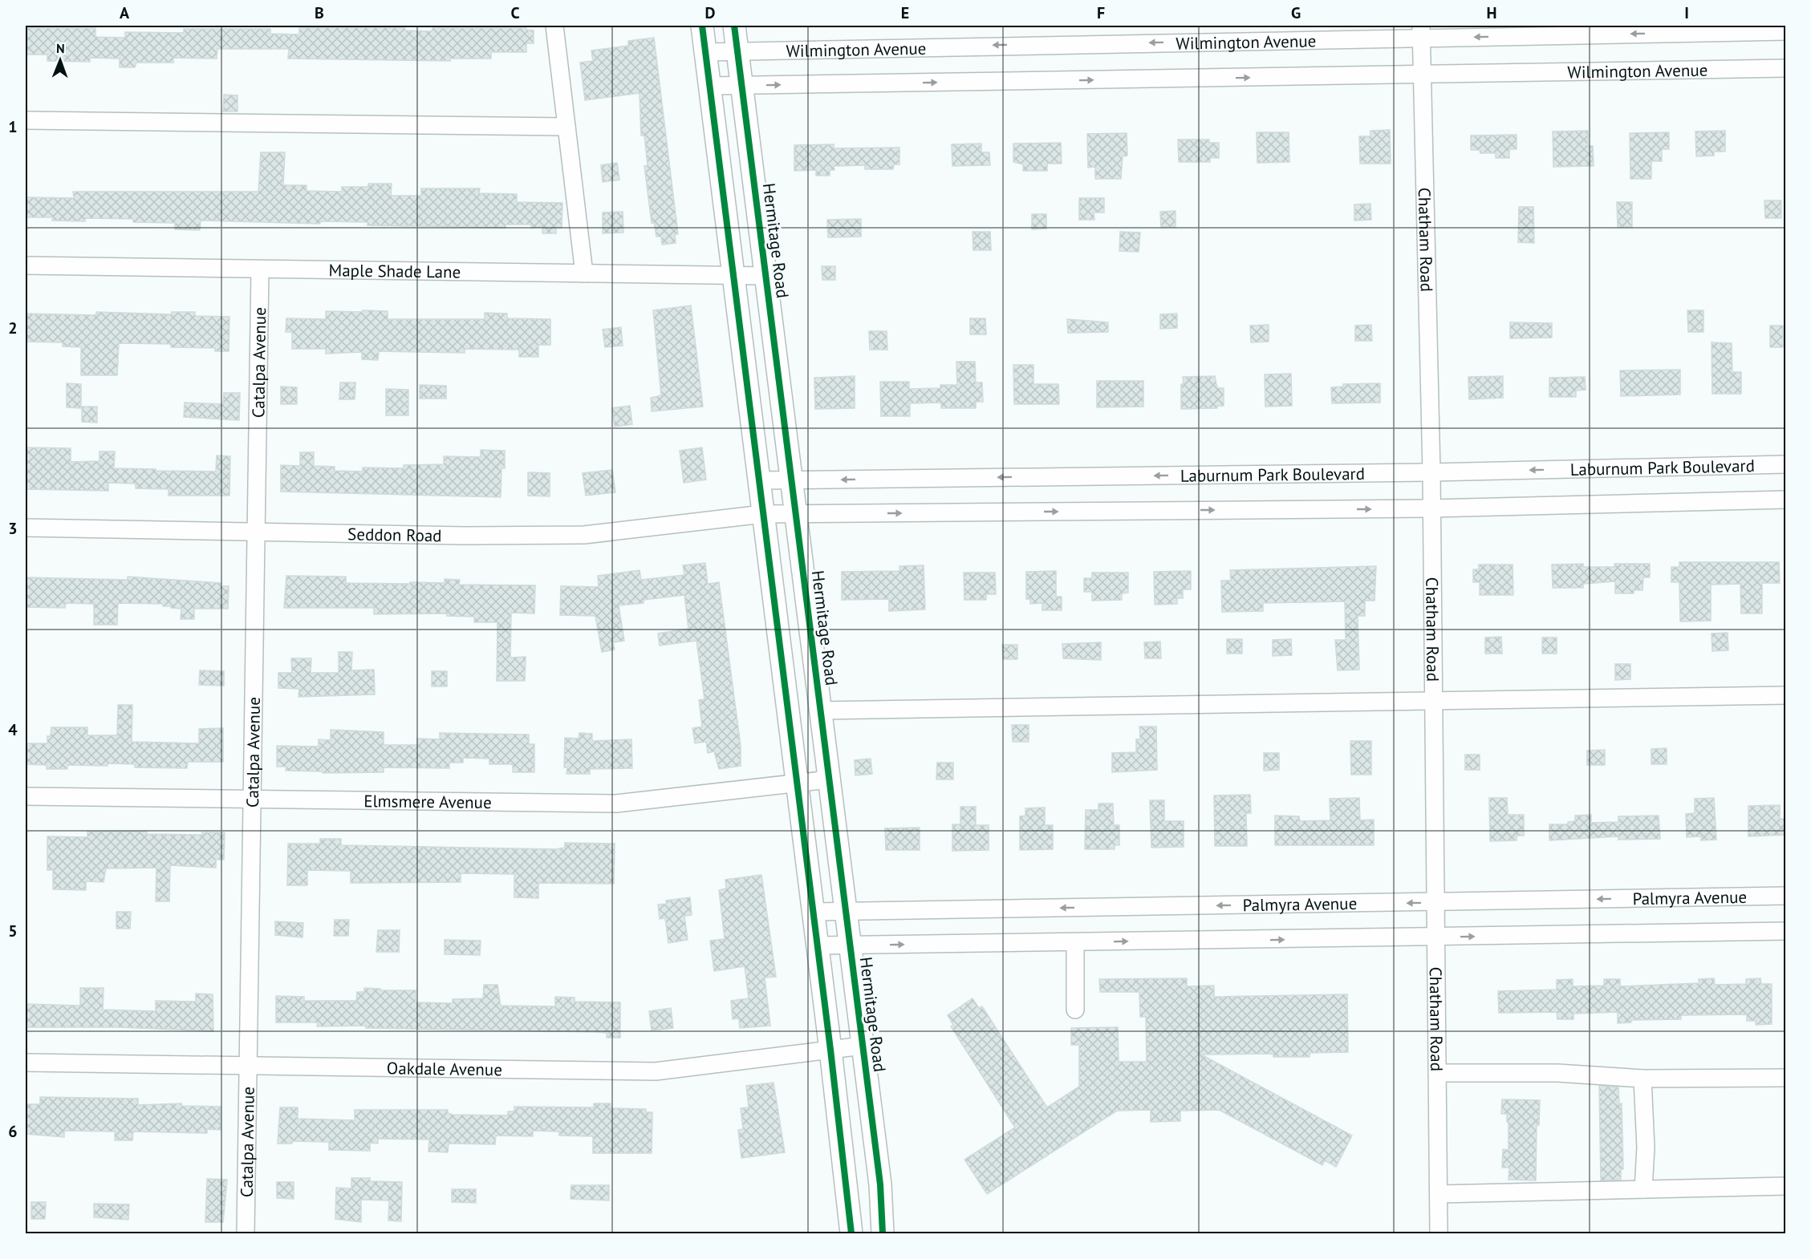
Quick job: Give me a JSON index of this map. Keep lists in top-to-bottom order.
{
  "streets": {
    "main road": ["Hermitage Road"],
    "street": [
      "Wilmington Avenue",
      "Chatham Road",
      "Maple Shade Lane",
      "Catalpa Avenue",
      "Laburnum Park Boulevard",
      "Seddon Road",
      "Elmsmere Avenue",
      "Palmyra Avenue",
      "Oakdale Avenue"
    ]
  },
  "crossings": [
    ["Wilmington Avenue", "Chatham Road"],
    ["Wilmington Avenue", "Hermitage Road"],
    ["Chatham Road", "Laburnum Park Boulevard"],
    ["Chatham Road", "Palmyra Avenue"],
    ["Hermitage Road", "Maple Shade Lane"],
    ["Hermitage Road", "Laburnum Park Boulevard"],
    ["Hermitage Road", "Elmsmere Avenue"],
    ["Hermitage Road", "Palmyra Avenue"],
    ["Hermitage Road", "Oakdale Avenue"],
    ["Maple Shade Lane", "Catalpa Avenue"],
    ["Catalpa Avenue", "Seddon Road"],
    ["Catalpa Avenue", "Elmsmere Avenue"],
    ["Catalpa Avenue", "Oakdale Avenue"],
    ["Laburnum Park Boulevard", "Seddon Road"]
  ],
  "north": "top",
  "grid": {
    "columns": [
      "A",
      "B",
      "C",
      "D",
      "E",
      "F",
      "G",
      "H",
      "I"
    ],
    "rows": [
      "1",
      "2",
      "3",
      "4",
      "5",
      "6"
    ]
  }
}
